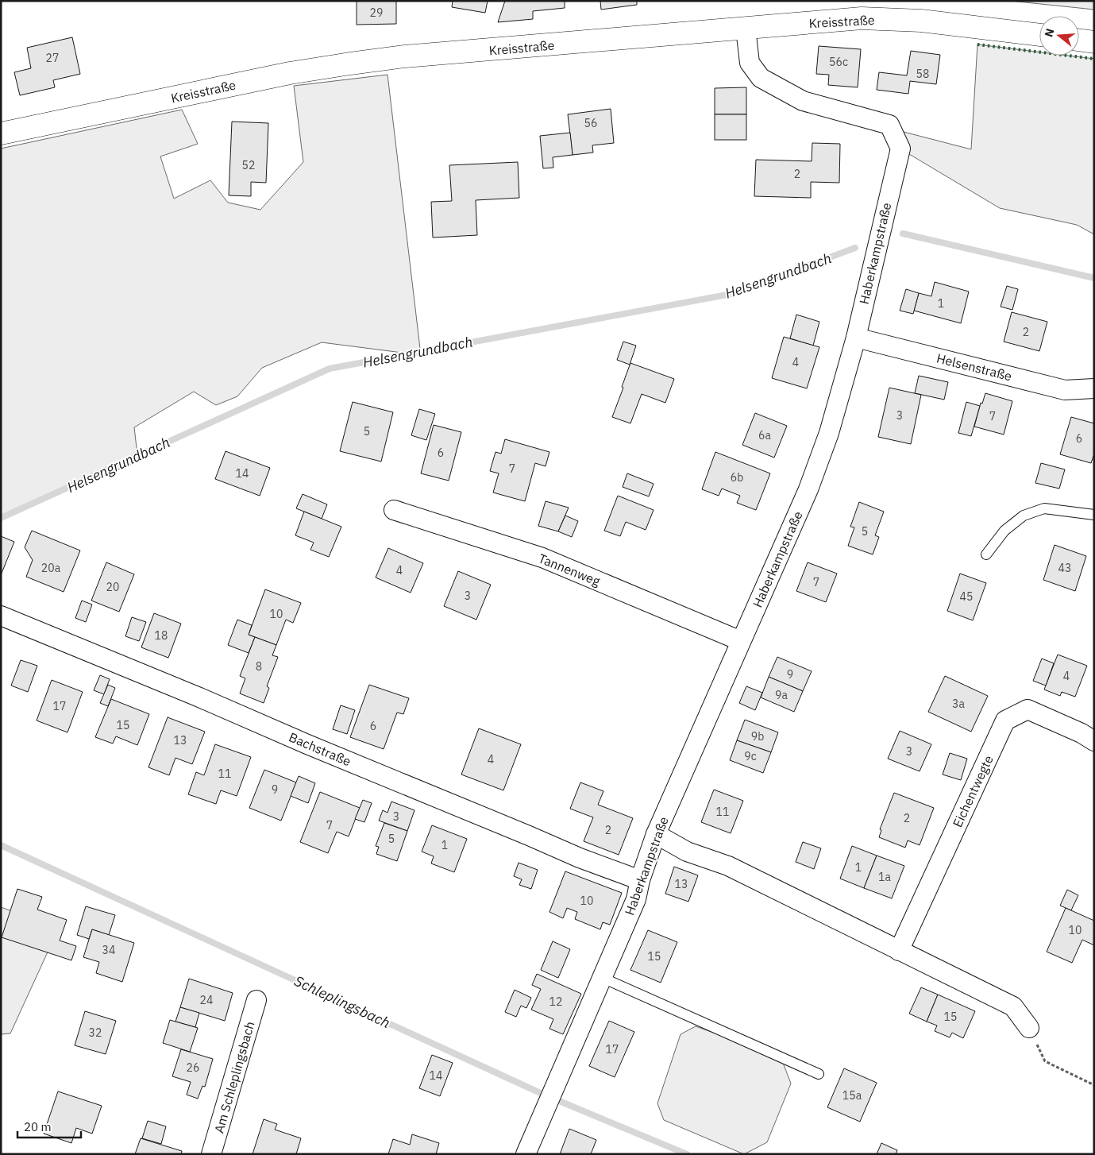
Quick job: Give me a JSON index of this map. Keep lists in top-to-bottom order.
{
  "streets": {
    "street": [
      "Kreisstraße",
      "Haberkampstraße",
      "Helsenstraße",
      "Tannenweg",
      "Bachstraße",
      "Eichentwegte",
      "Am Schleplingsbach"
    ]
  },
  "crossings": [
    ["Kreisstraße", "Haberkampstraße"],
    ["Haberkampstraße", "Helsenstraße"],
    ["Haberkampstraße", "Tannenweg"],
    ["Haberkampstraße", "Bachstraße"]
  ],
  "water": ["Helsengrundbach", "Schleplingsbach"],
  "house_numbers": [
    "29",
    "27",
    "56c",
    "58",
    "56",
    "52",
    "2",
    "1",
    "2",
    "4",
    "3",
    "7",
    "5",
    "6a",
    "6",
    "6",
    "7",
    "14",
    "6b",
    "5",
    "20a",
    "43",
    "4",
    "7",
    "20",
    "3",
    "45",
    "10",
    "18",
    "8",
    "9",
    "4",
    "9a",
    "3a",
    "17",
    "15",
    "6",
    "9b",
    "13",
    "3",
    "9c",
    "4",
    "11",
    "9",
    "11",
    "3",
    "2",
    "7",
    "2",
    "5",
    "1",
    "1",
    "1a",
    "13",
    "10",
    "10",
    "34",
    "15",
    "24",
    "12",
    "15",
    "32",
    "17",
    "26",
    "14",
    "15a"
  ],
  "scale_bar": "20 m",
  "north": "left"
}
